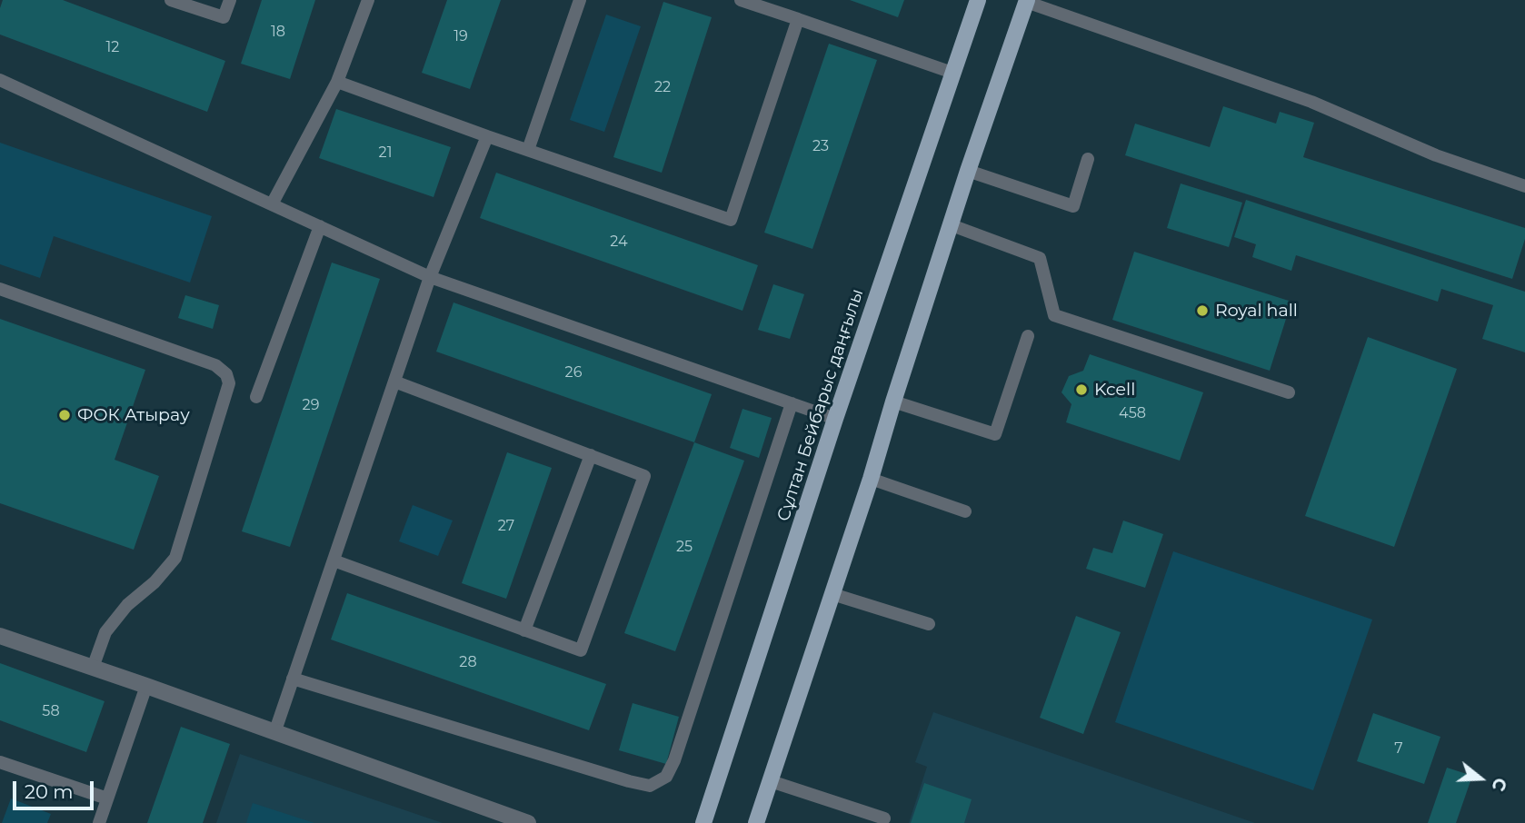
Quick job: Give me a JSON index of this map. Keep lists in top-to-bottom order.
{
  "streets": {
    "main road": ["Сұлтан Бейбарыс даңғылы"]
  },
  "places": ["Royal hall", "Kcell", "ФОК Атырау"],
  "house_numbers": [
    "18",
    "19",
    "12",
    "22",
    "23",
    "21",
    "24",
    "26",
    "29",
    "458",
    "27",
    "25",
    "28",
    "58",
    "7"
  ],
  "scale_bar": "20 m",
  "north": "right"
}
